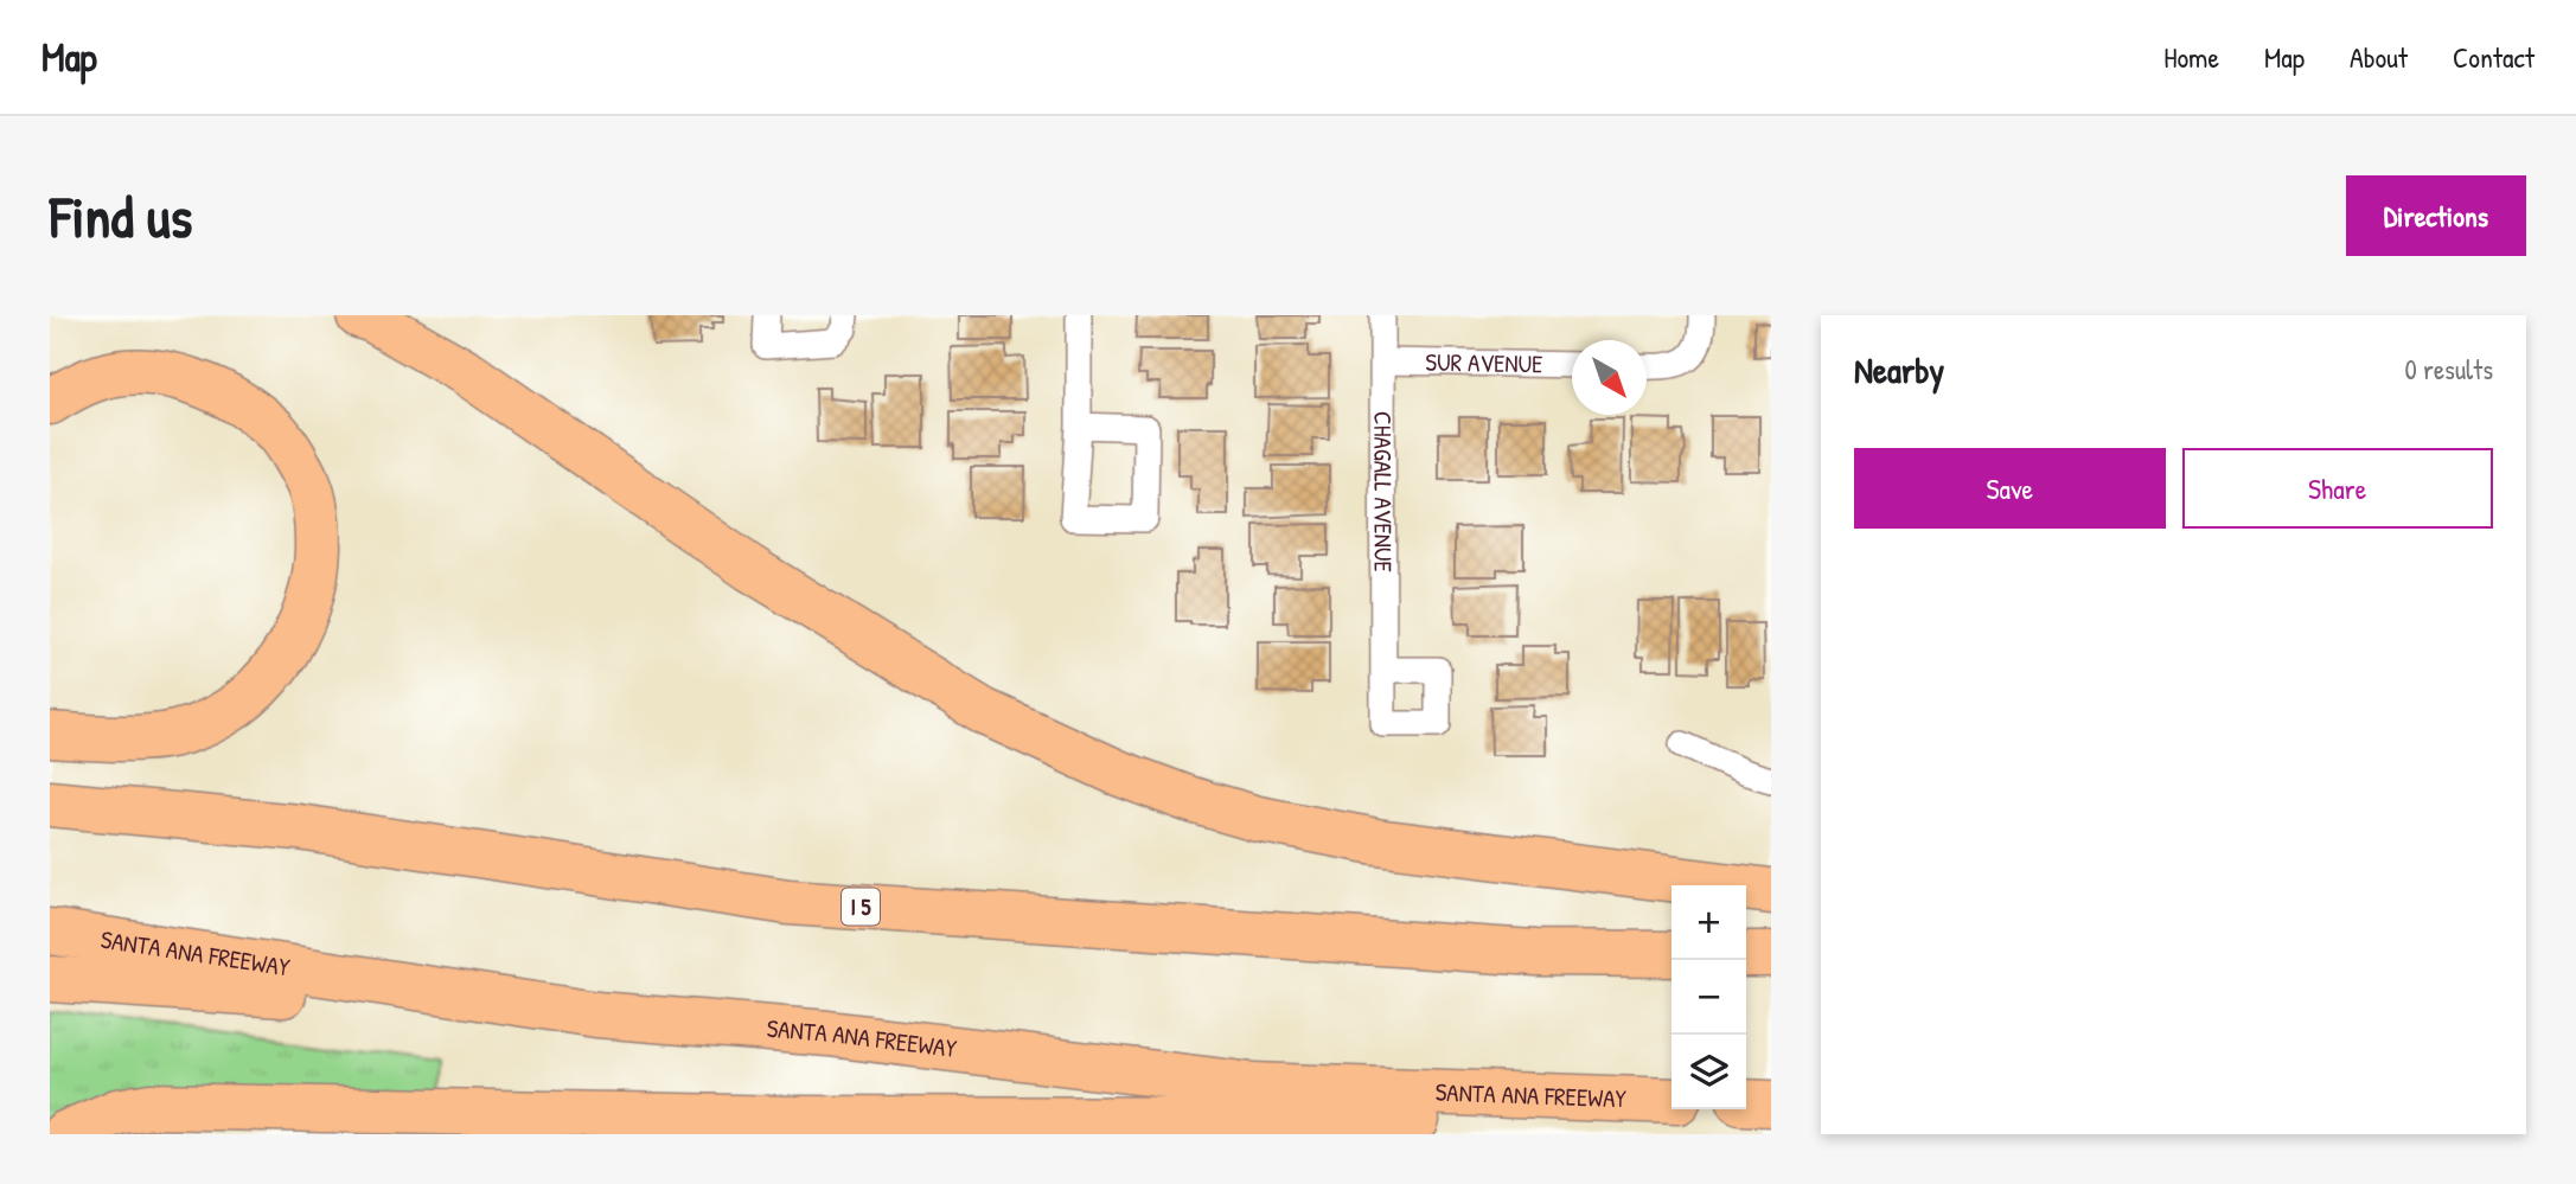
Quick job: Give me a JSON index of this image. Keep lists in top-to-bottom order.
{
  "streets": {
    "highway": ["I 5", "SANTA ANA FREEWAY"],
    "street": ["SUR AVENUE", "CHAGALL AVENUE"]
  },
  "crossings": [
    ["SUR AVENUE", "CHAGALL AVENUE"]
  ],
  "north": "bottom right",
  "page": {
    "header": "Map",
    "nav": [
      "Home",
      "Map",
      "About",
      "Contact"
    ],
    "buttons": [
      "Directions",
      ["Save", "Share"]
    ],
    "title": "Find us",
    "heading": ["Nearby", "0 results"],
    "map_buttons": ["+", "−"]
  }
}
